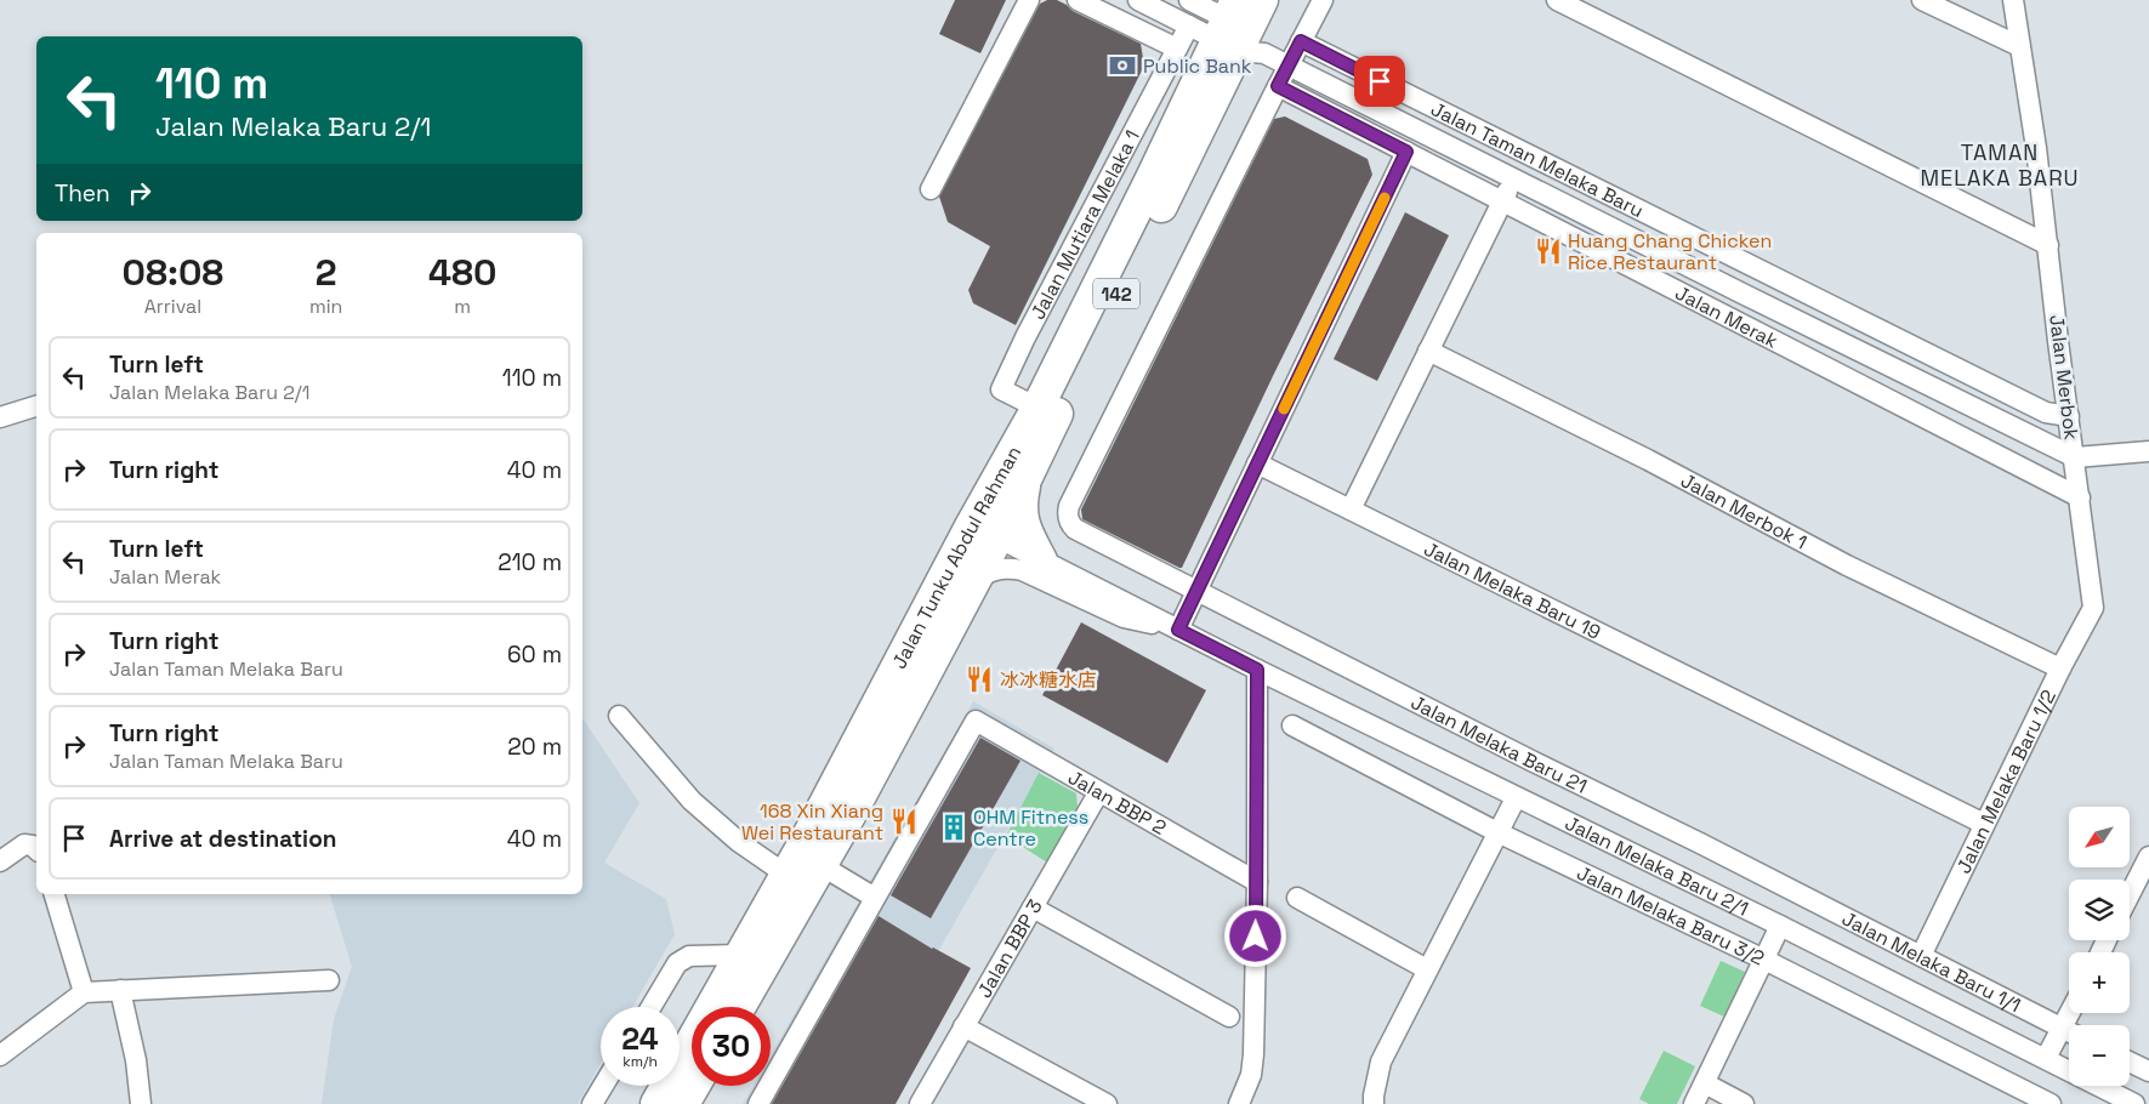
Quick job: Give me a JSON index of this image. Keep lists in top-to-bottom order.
{
  "streets": {
    "main road": ["142", "Jalan Tunku Abdul Rahman"],
    "street": [
      "Jalan Taman Melaka Baru",
      "Jalan Mutiara Melaka 1",
      "Jalan Merak",
      "Jalan Merbok",
      "Jalan Merbok 1",
      "Jalan Melaka Baru 19",
      "Jalan Melaka Baru 21",
      "Jalan Melaka Baru 1/2",
      "Jalan BBP 2",
      "Jalan Melaka Baru 2/1",
      "Jalan Melaka Baru 3/2",
      "Jalan BBP 3",
      "Jalan Melaka Baru 1/1"
    ]
  },
  "crossings": [
    ["Jalan Taman Melaka Baru", "Jalan Merbok"],
    ["Jalan Mutiara Melaka 1", "Jalan Tunku Abdul Rahman"],
    ["Jalan Merak", "Jalan Merbok"],
    ["Jalan Merak", "Jalan Tunku Abdul Rahman"],
    ["Jalan Merak", "Jalan Melaka Baru 21"],
    ["Jalan Merbok", "Jalan Melaka Baru 1/2"],
    ["Jalan Merbok 1", "Jalan Melaka Baru 1/2"],
    ["Jalan Melaka Baru 19", "Jalan Melaka Baru 1/2"],
    ["Jalan Melaka Baru 21", "Jalan Melaka Baru 1/1"],
    ["Jalan Melaka Baru 1/2", "Jalan Melaka Baru 1/1"],
    ["Jalan BBP 2", "Jalan BBP 3"]
  ],
  "districts": ["TAMAN MELAKA BARU"],
  "places": {
    "bank": ["Public Bank"],
    "restaurant": ["Huang Chang Chicken Rice Restaurant", "冰冰糖水店", "168 Xin Xiang Wei Restaurant"],
    "building": ["OHM Fitness Centre"]
  },
  "north": "bottom left",
  "page": {
    "turn": ["110 m", "Jalan Melaka Baru 2/1"],
    "then": "Then",
    "eta": [
      "08:08",
      "Arrival",
      "2",
      "min",
      "480",
      "m"
    ],
    "list": [
      {
        "name": "Turn left",
        "note": "Jalan Melaka Baru 2/1",
        "value": "110 m"
      },
      {
        "name": "Turn right",
        "value": "40 m"
      },
      {
        "name": "Turn left",
        "note": "Jalan Merak",
        "value": "210 m"
      },
      {
        "name": "Turn right",
        "note": "Jalan Taman Melaka Baru",
        "value": "60 m"
      },
      {
        "name": "Turn right",
        "note": "Jalan Taman Melaka Baru",
        "value": "20 m"
      },
      {
        "name": "Arrive at destination",
        "value": "40 m"
      }
    ],
    "map_buttons": ["+", "−"],
    "speed": "24 km/h",
    "limit": "30"
  }
}
